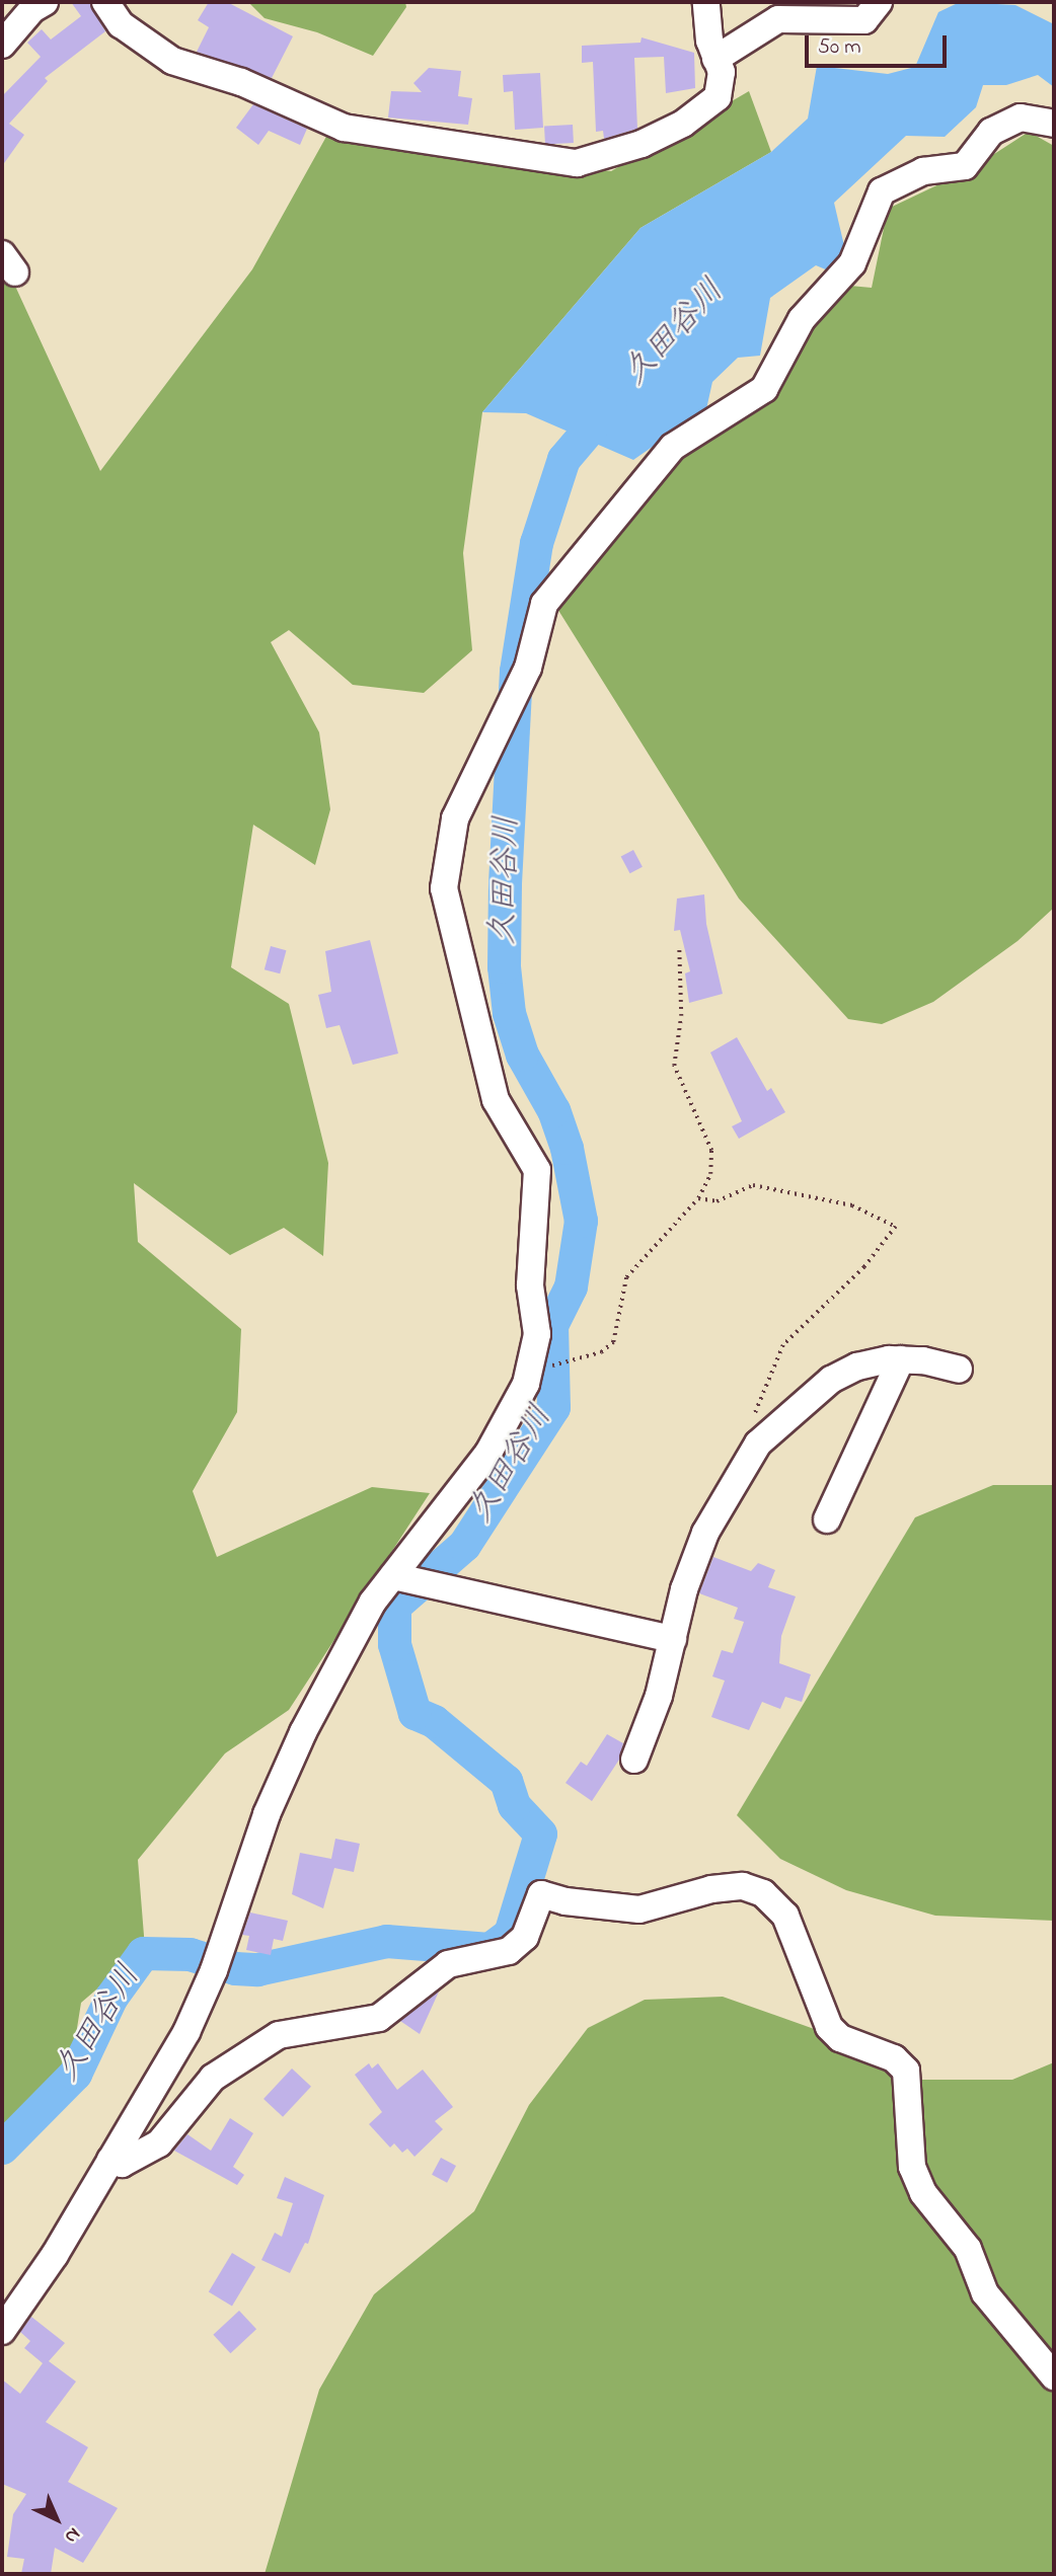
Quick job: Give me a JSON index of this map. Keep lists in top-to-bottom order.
{
  "water": ["久田谷川"],
  "scale_bar": "50 m",
  "north": "bottom right"
}
